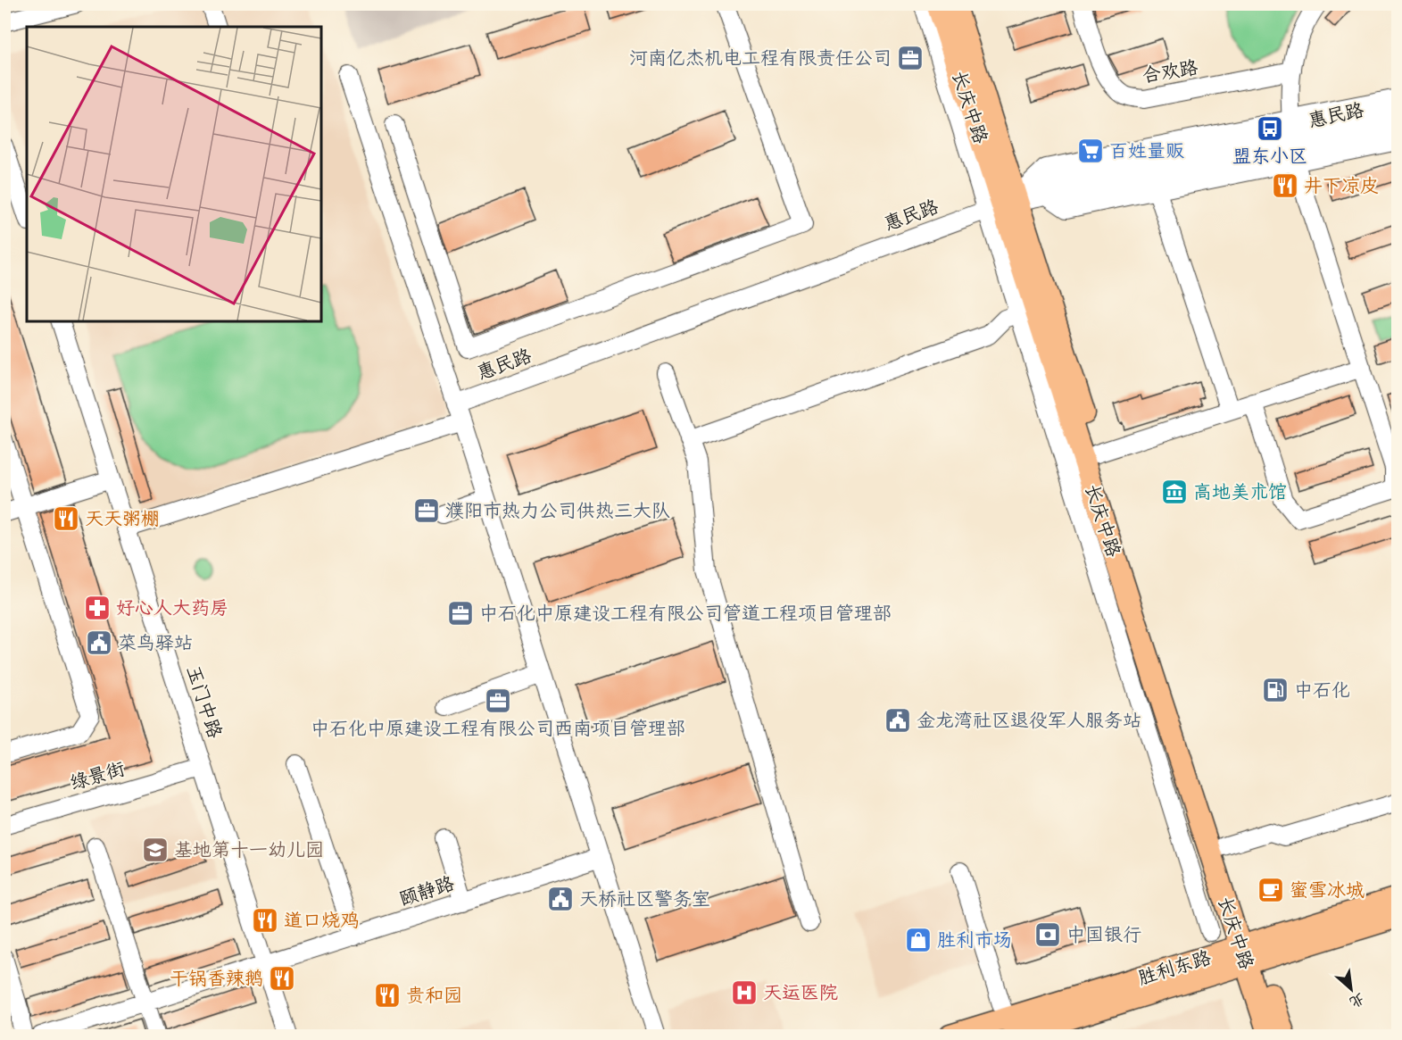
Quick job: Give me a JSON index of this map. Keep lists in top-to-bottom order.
{
  "streets": {
    "main road": ["长庆中路", "胜利东路"],
    "street": [
      "合欢路",
      "惠民路",
      "玉门中路",
      "绿景街",
      "颐静路"
    ]
  },
  "crossings": [
    ["长庆中路", "惠民路"],
    ["长庆中路", "胜利东路"],
    ["玉门中路", "绿景街"],
    ["玉门中路", "颐静路"]
  ],
  "places": {
    "office": [
      "河南亿杰机电工程有限责任公司",
      "濮阳市热力公司供热三大队",
      "中石化中原建设工程有限公司管道工程项目管理部",
      "中石化中原建设工程有限公司西南项目管理部"
    ],
    "bus stop": ["盟东小区"],
    "supermarket": ["百姓量贩"],
    "restaurant": [
      "井下凉皮",
      "天天粥棚",
      "道口烧鸡",
      "干锅香辣鹅",
      "贵和园"
    ],
    "museum": ["高地美术馆"],
    "pharmacy": ["好心人大药房"],
    "public building": ["菜鸟驿站", "金龙湾社区退役军人服务站", "天桥社区警务室"],
    "fuel station": ["中石化"],
    "school or university": ["基地第十一幼儿园"],
    "cafe": ["蜜雪冰城"],
    "bank": ["中国银行"],
    "shop": ["胜利市场"],
    "hospital": ["天运医院"]
  },
  "north": "bottom right"
}
